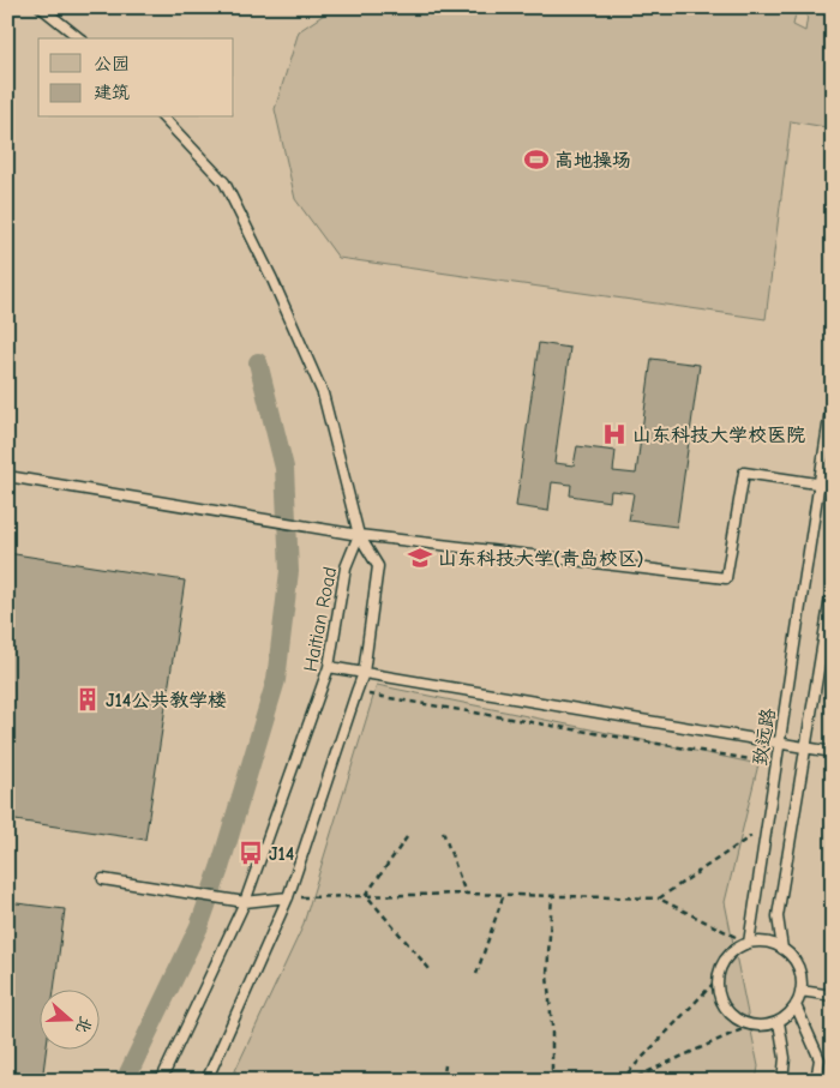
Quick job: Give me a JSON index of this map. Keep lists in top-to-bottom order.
{
  "streets": {
    "lane": ["Haitian Road", "致远路"]
  },
  "places": {
    "sports": ["高地操场"],
    "hospital": ["山东科技大学校医院"],
    "school or university": ["山东科技大学(青岛校区)"],
    "building": ["J14公共教学楼"],
    "bus stop": ["J14"]
  },
  "legend": ["公园", "建筑"],
  "north": "right"
}
